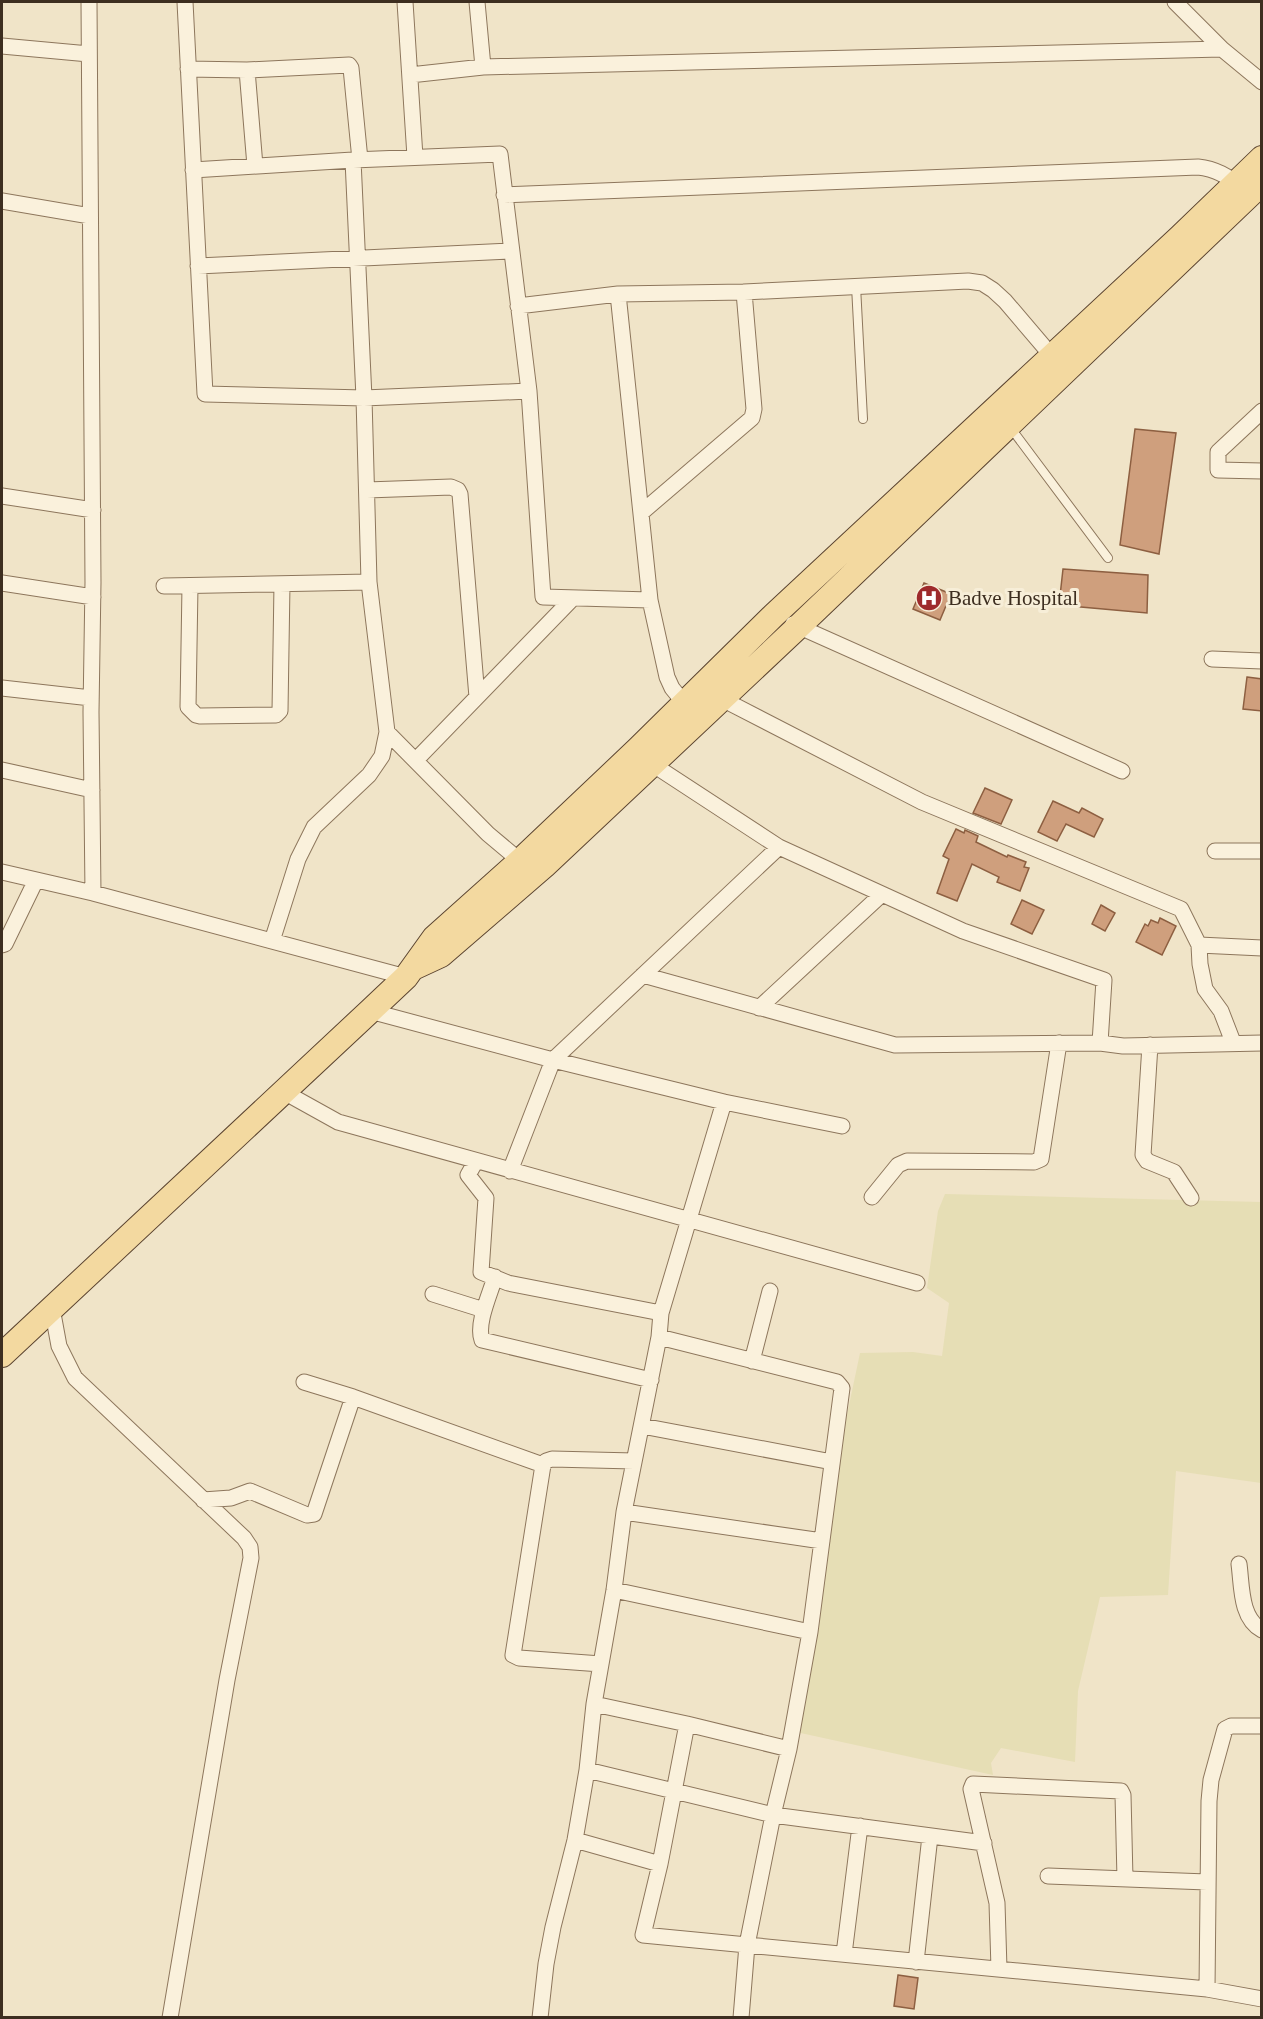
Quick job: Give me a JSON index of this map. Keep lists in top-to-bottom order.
{
  "places": {
    "hospital": ["Badve Hospital"]
  }
}
